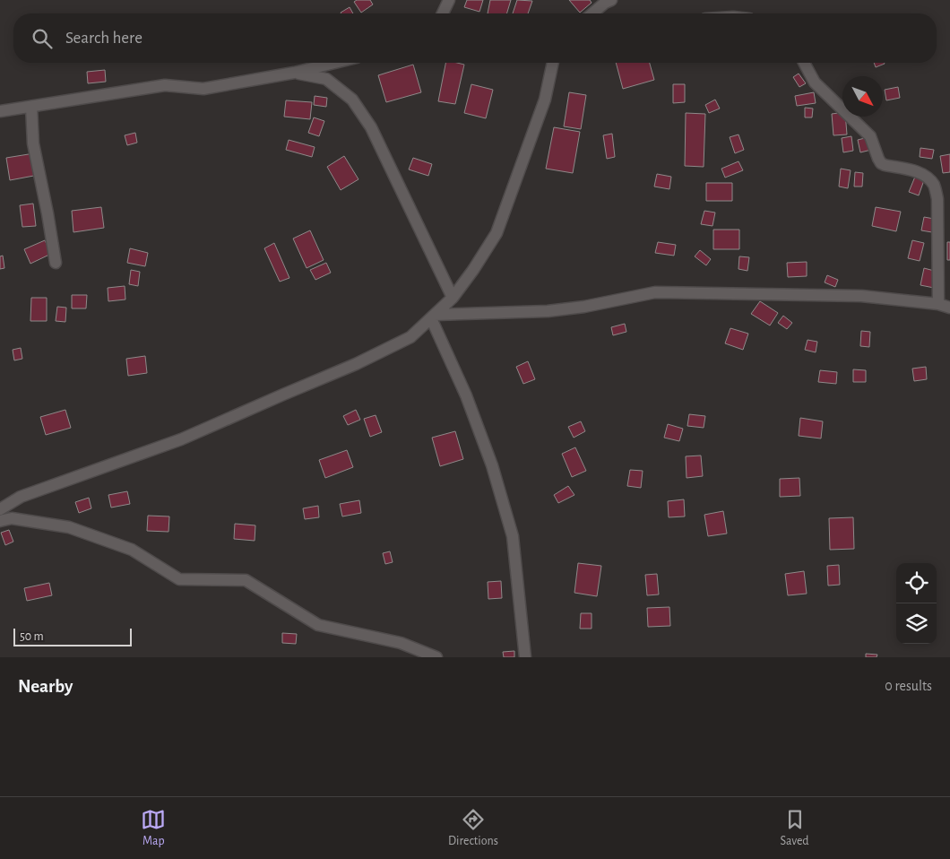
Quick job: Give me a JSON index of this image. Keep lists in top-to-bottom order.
{
  "scale_bar": "50 m",
  "north": "bottom right",
  "page": {
    "search": "Search here",
    "scale": "50 m",
    "heading": ["Nearby", "0 results"],
    "nav": ["Map", "Directions", "Saved"]
  }
}
